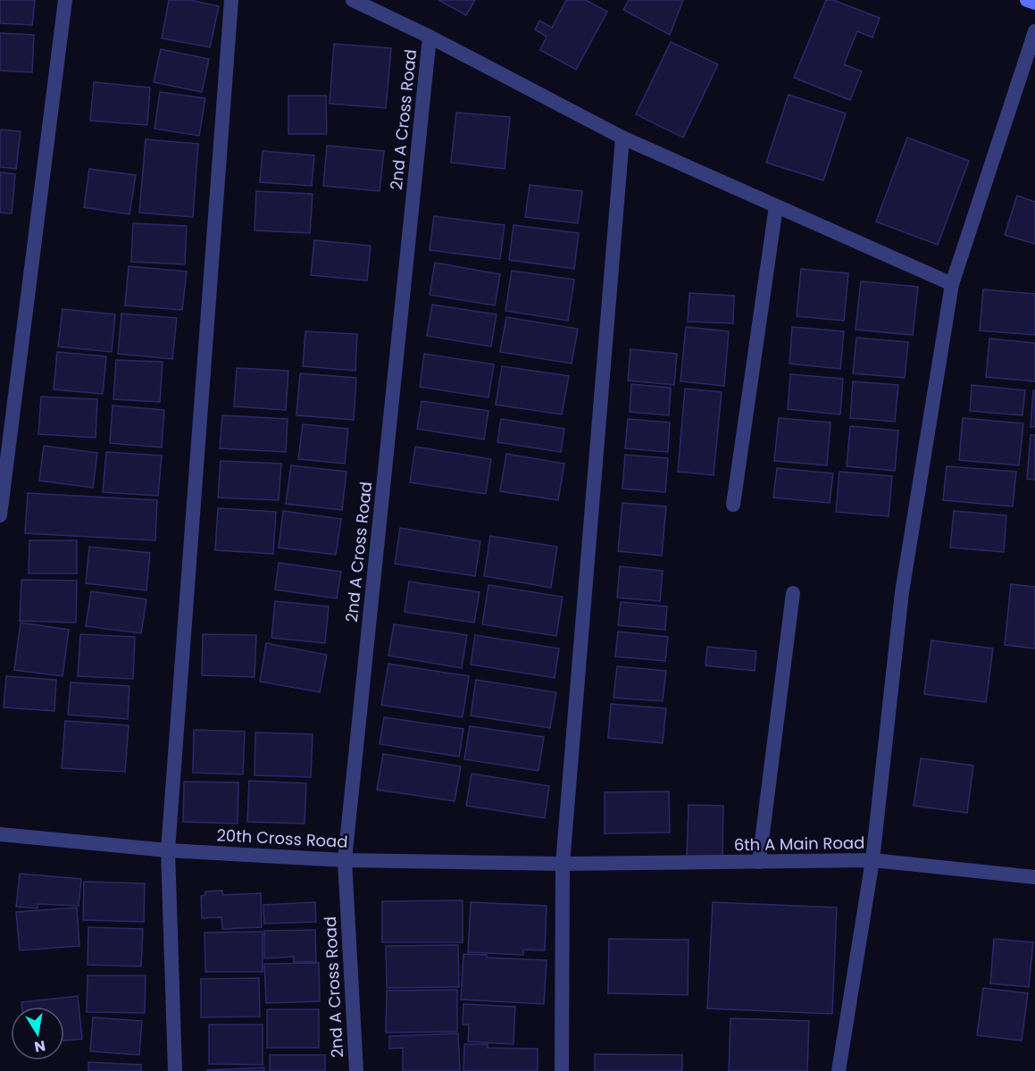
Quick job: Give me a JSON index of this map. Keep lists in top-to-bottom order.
{
  "streets": {
    "street": ["2nd A Cross Road", "20th Cross Road", "6th A Main Road"]
  },
  "crossings": [
    ["2nd A Cross Road", "20th Cross Road"],
    ["20th Cross Road", "6th A Main Road"]
  ],
  "north": "bottom"
}
